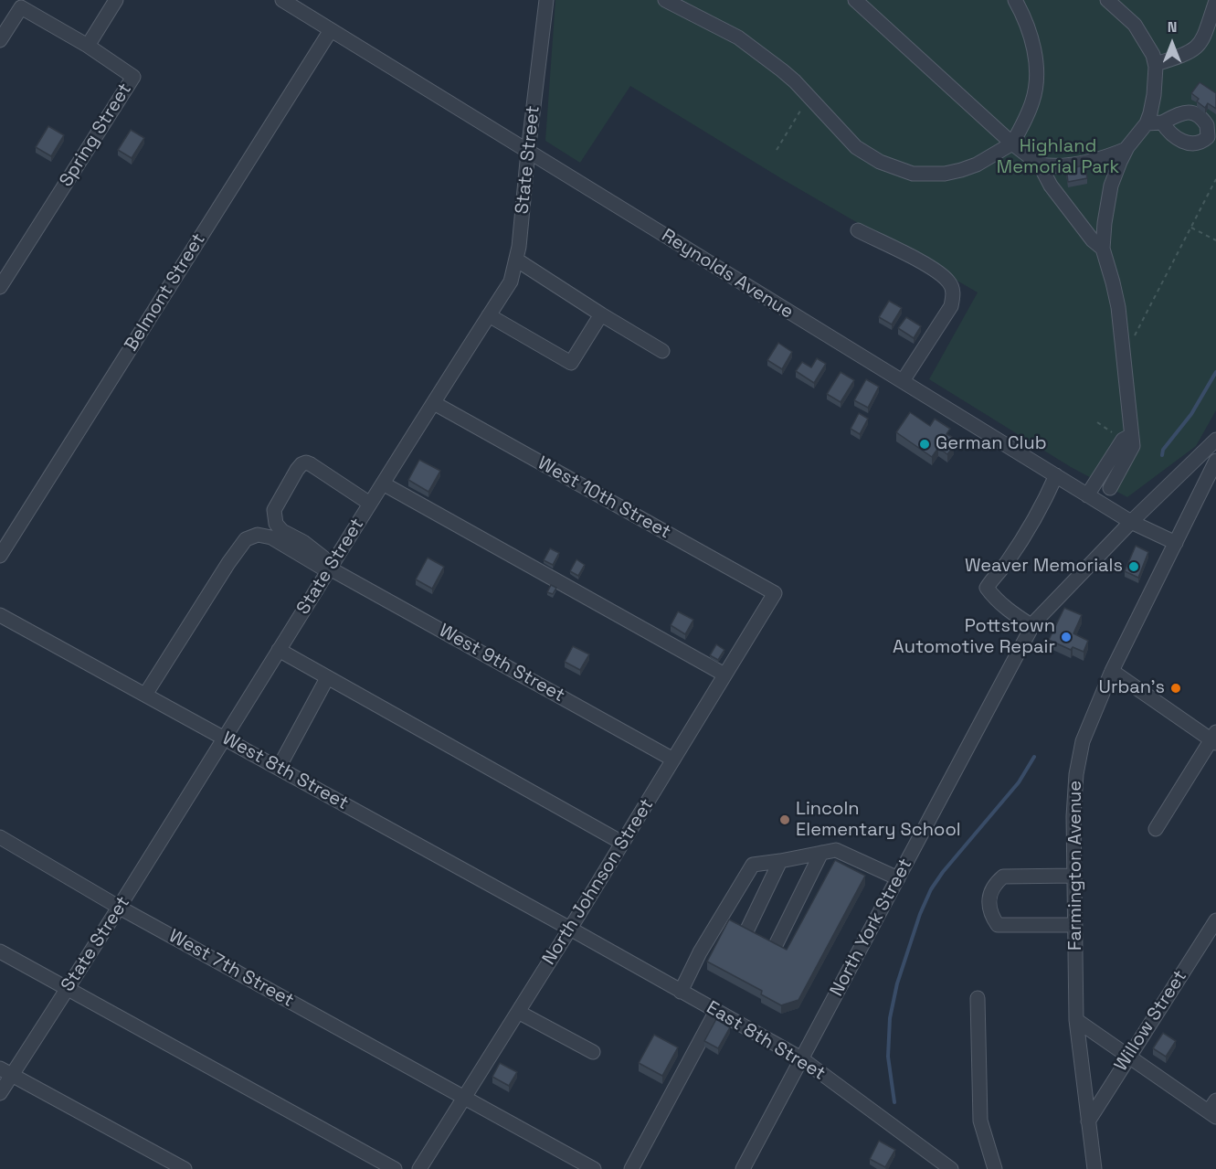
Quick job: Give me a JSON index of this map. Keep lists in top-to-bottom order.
{
  "streets": {
    "street": [
      "Spring Street",
      "State Street",
      "Reynolds Avenue",
      "Belmont Street",
      "West 10th Street",
      "West 9th Street",
      "West 8th Street",
      "Farmington Avenue",
      "North Johnson Street",
      "North York Street",
      "West 7th Street",
      "Willow Street",
      "East 8th Street"
    ]
  },
  "crossings": [
    ["State Street", "Reynolds Avenue"],
    ["State Street", "West 10th Street"],
    ["State Street", "West 9th Street"],
    ["State Street", "West 8th Street"],
    ["State Street", "West 7th Street"],
    ["Reynolds Avenue", "Belmont Street"],
    ["Reynolds Avenue", "Farmington Avenue"],
    ["Reynolds Avenue", "North York Street"],
    ["West 10th Street", "North Johnson Street"],
    ["West 9th Street", "North Johnson Street"],
    ["West 8th Street", "North Johnson Street"],
    ["West 8th Street", "East 8th Street"],
    ["Farmington Avenue", "Willow Street"],
    ["North Johnson Street", "West 7th Street"],
    ["North Johnson Street", "East 8th Street"],
    ["North York Street", "East 8th Street"]
  ],
  "parks": ["Highland Memorial Park"],
  "places": [
    "German Club",
    "Weaver Memorials",
    "Pottstown Automotive Repair",
    "Urban's",
    "Lincoln Elementary School"
  ],
  "north": "top"
}
